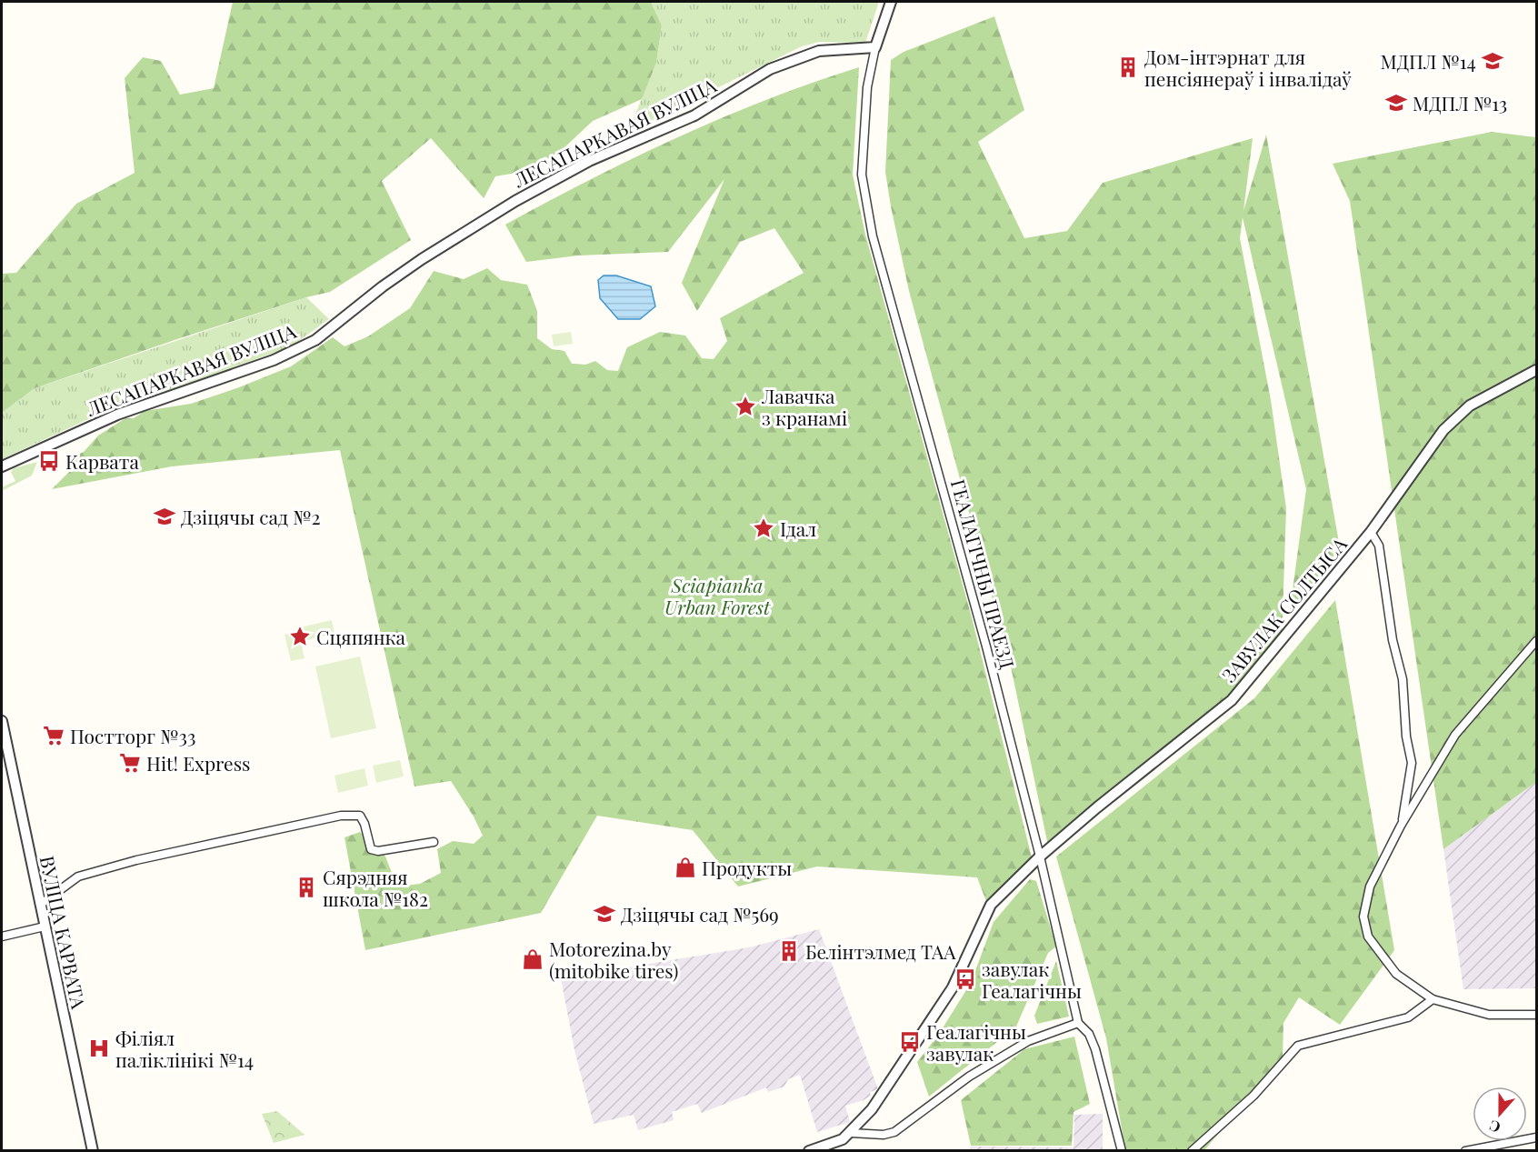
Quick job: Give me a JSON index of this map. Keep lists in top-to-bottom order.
{
  "streets": {
    "street": [
      "ЛЕСАПАРКАВАЯ ВУЛІЦА",
      "ГЕАЛАГІЧНЫ ПРАЕЗД",
      "ЗАВУЛАК СОЛТЫСА",
      "ВУЛІЦА КАРВАТА"
    ]
  },
  "crossings": [
    ["ЛЕСАПАРКАВАЯ ВУЛІЦА", "ГЕАЛАГІЧНЫ ПРАЕЗД"],
    ["ГЕАЛАГІЧНЫ ПРАЕЗД", "ЗАВУЛАК СОЛТЫСА"]
  ],
  "parks": ["Sciapianka Urban Forest"],
  "places": {
    "school or university": [
      "МДПЛ №14",
      "МДПЛ №13",
      "Дзіцячы сад №2",
      "Дзіцячы сад №569"
    ],
    "building": ["Дом-інтэрнат для пенсіянераў і інвалідаў", "Сярэдняя школа №182", "Белінтэлмед ТАА"],
    "place": ["Лавачка з кранамі", "Ідал", "Сцяпянка"],
    "bus stop": ["Карвата", "завулак Геалагічны", "Геалагічны завулак"],
    "supermarket": ["Постторг №33", "Hit! Express"],
    "shop": ["Продукты", "Motorezina.by (mitobike tires)"],
    "hospital": ["Філіял паліклінікі №14"]
  },
  "north": "bottom"
}
